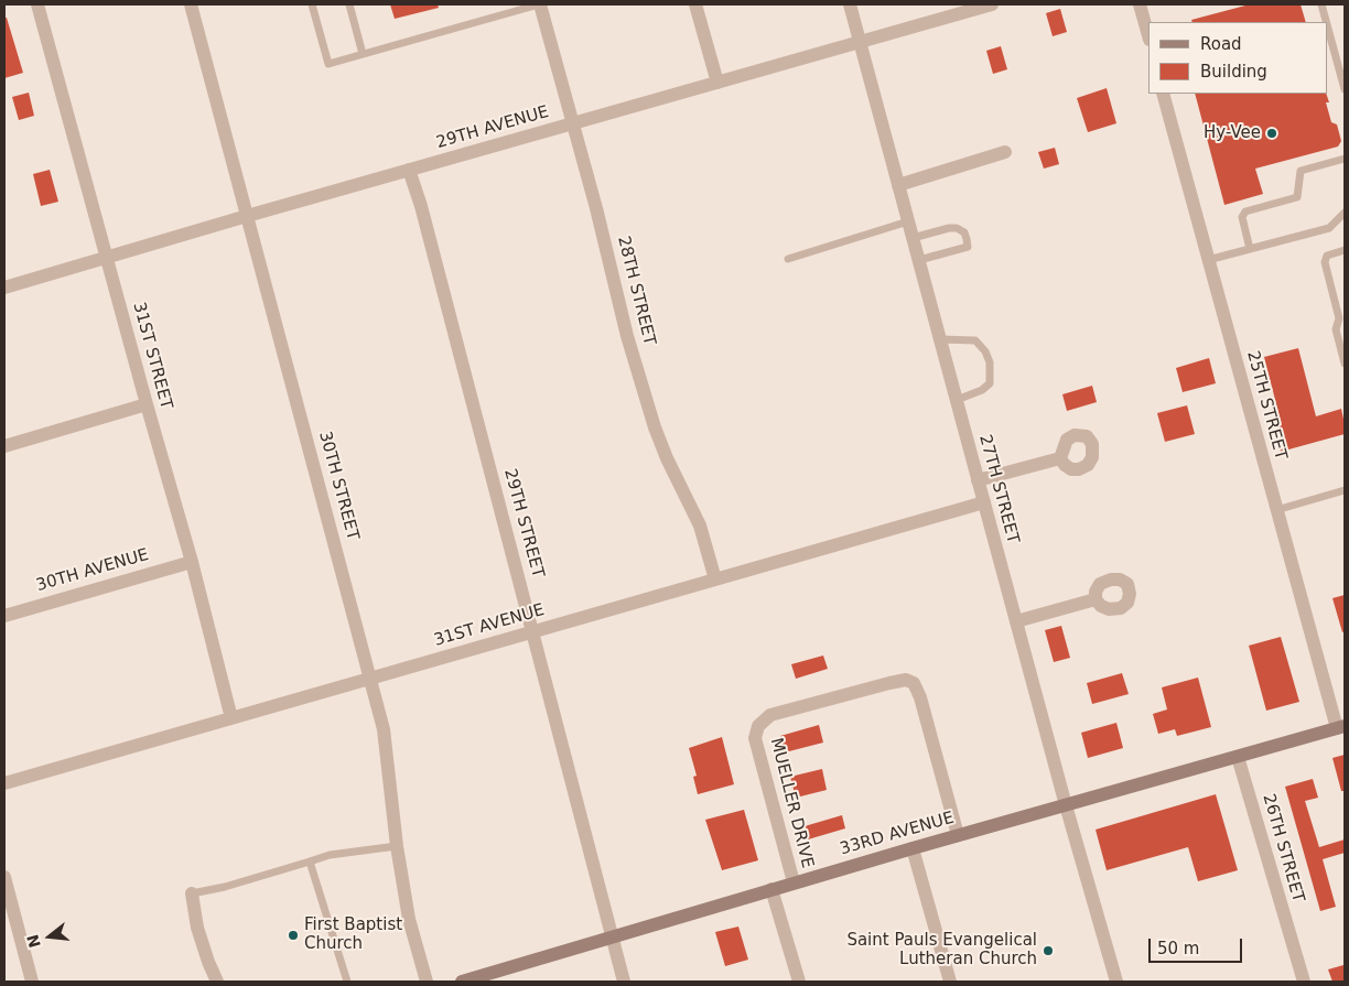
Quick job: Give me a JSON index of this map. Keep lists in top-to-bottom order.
{
  "streets": {
    "main road": ["33RD AVENUE"],
    "street": [
      "29TH AVENUE",
      "28TH STREET",
      "31ST STREET",
      "25TH STREET",
      "30TH STREET",
      "27TH STREET",
      "29TH STREET",
      "30TH AVENUE",
      "31ST AVENUE",
      "MUELLER DRIVE",
      "26TH STREET"
    ]
  },
  "crossings": [
    ["29TH AVENUE", "28TH STREET"],
    ["29TH AVENUE", "31ST STREET"],
    ["29TH AVENUE", "30TH STREET"],
    ["29TH AVENUE", "27TH STREET"],
    ["29TH AVENUE", "29TH STREET"],
    ["28TH STREET", "31ST AVENUE"],
    ["31ST STREET", "30TH AVENUE"],
    ["31ST STREET", "31ST AVENUE"],
    ["25TH STREET", "33RD AVENUE"],
    ["30TH STREET", "31ST AVENUE"],
    ["27TH STREET", "31ST AVENUE"],
    ["27TH STREET", "33RD AVENUE"],
    ["29TH STREET", "31ST AVENUE"],
    ["29TH STREET", "33RD AVENUE"],
    ["MUELLER DRIVE", "33RD AVENUE"],
    ["33RD AVENUE", "26TH STREET"]
  ],
  "places": ["Hy-Vee", "First Baptist Church", "Saint Pauls Evangelical Lutheran Church"],
  "legend": ["Road", "Building"],
  "scale_bar": "50 m",
  "north": "left"
}
